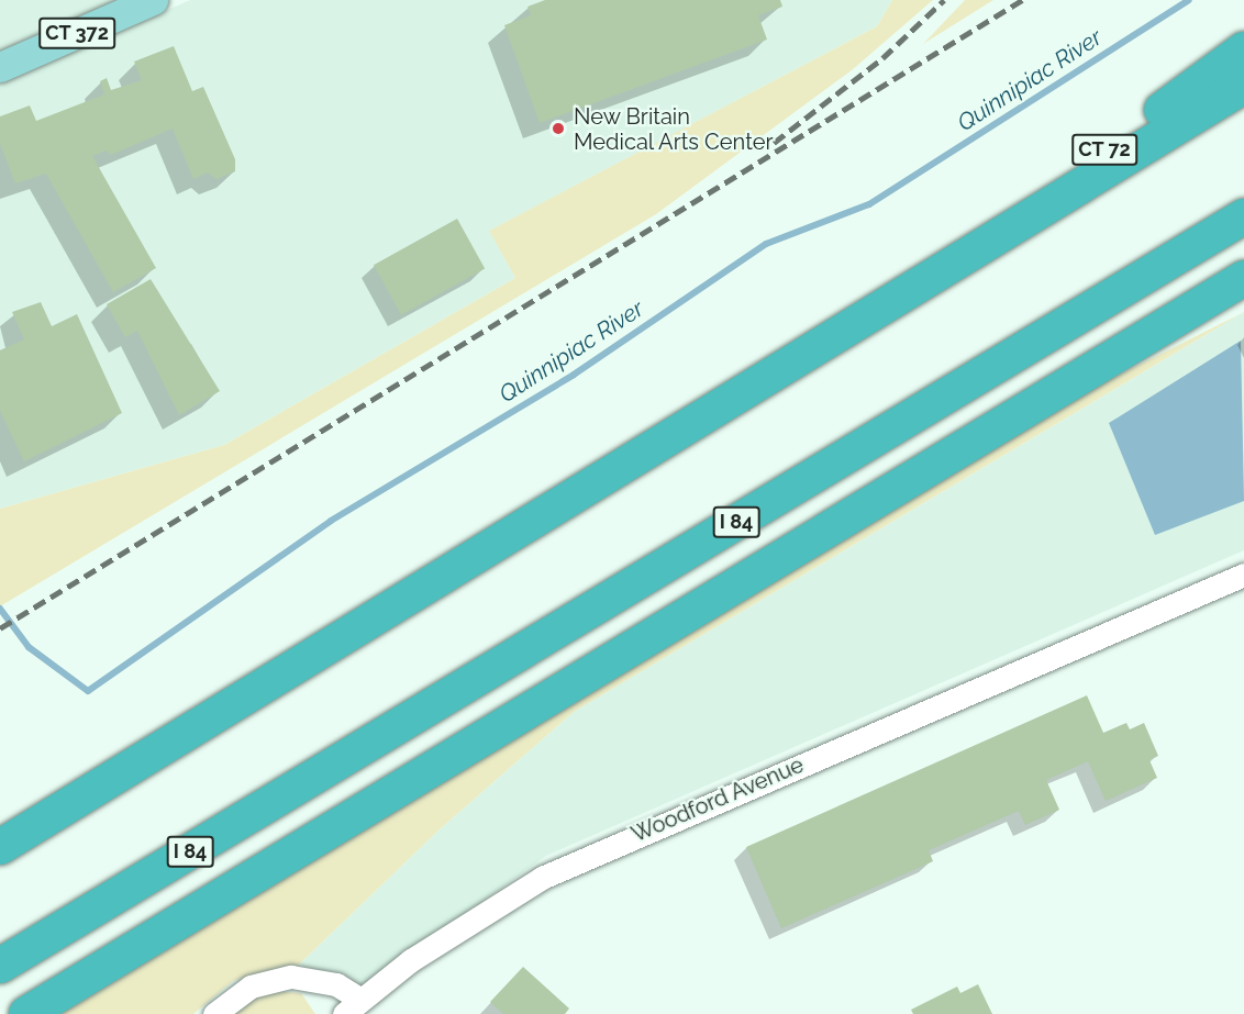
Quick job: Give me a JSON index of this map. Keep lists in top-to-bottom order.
{
  "streets": {
    "highway": ["CT 72", "I 84"],
    "main road": ["CT 372"],
    "street": ["Woodford Avenue"]
  },
  "water": ["Quinnipiac River"],
  "places": ["New Britain Medical Arts Center"]
}
